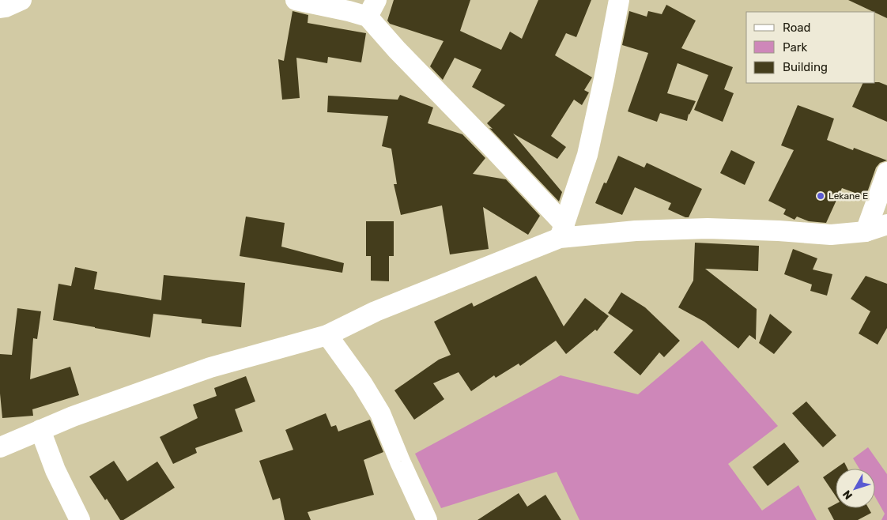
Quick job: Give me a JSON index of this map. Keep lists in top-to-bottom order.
{
  "places": ["Lekane E"],
  "legend": ["Road", "Park", "Building"],
  "north": "bottom left"
}
